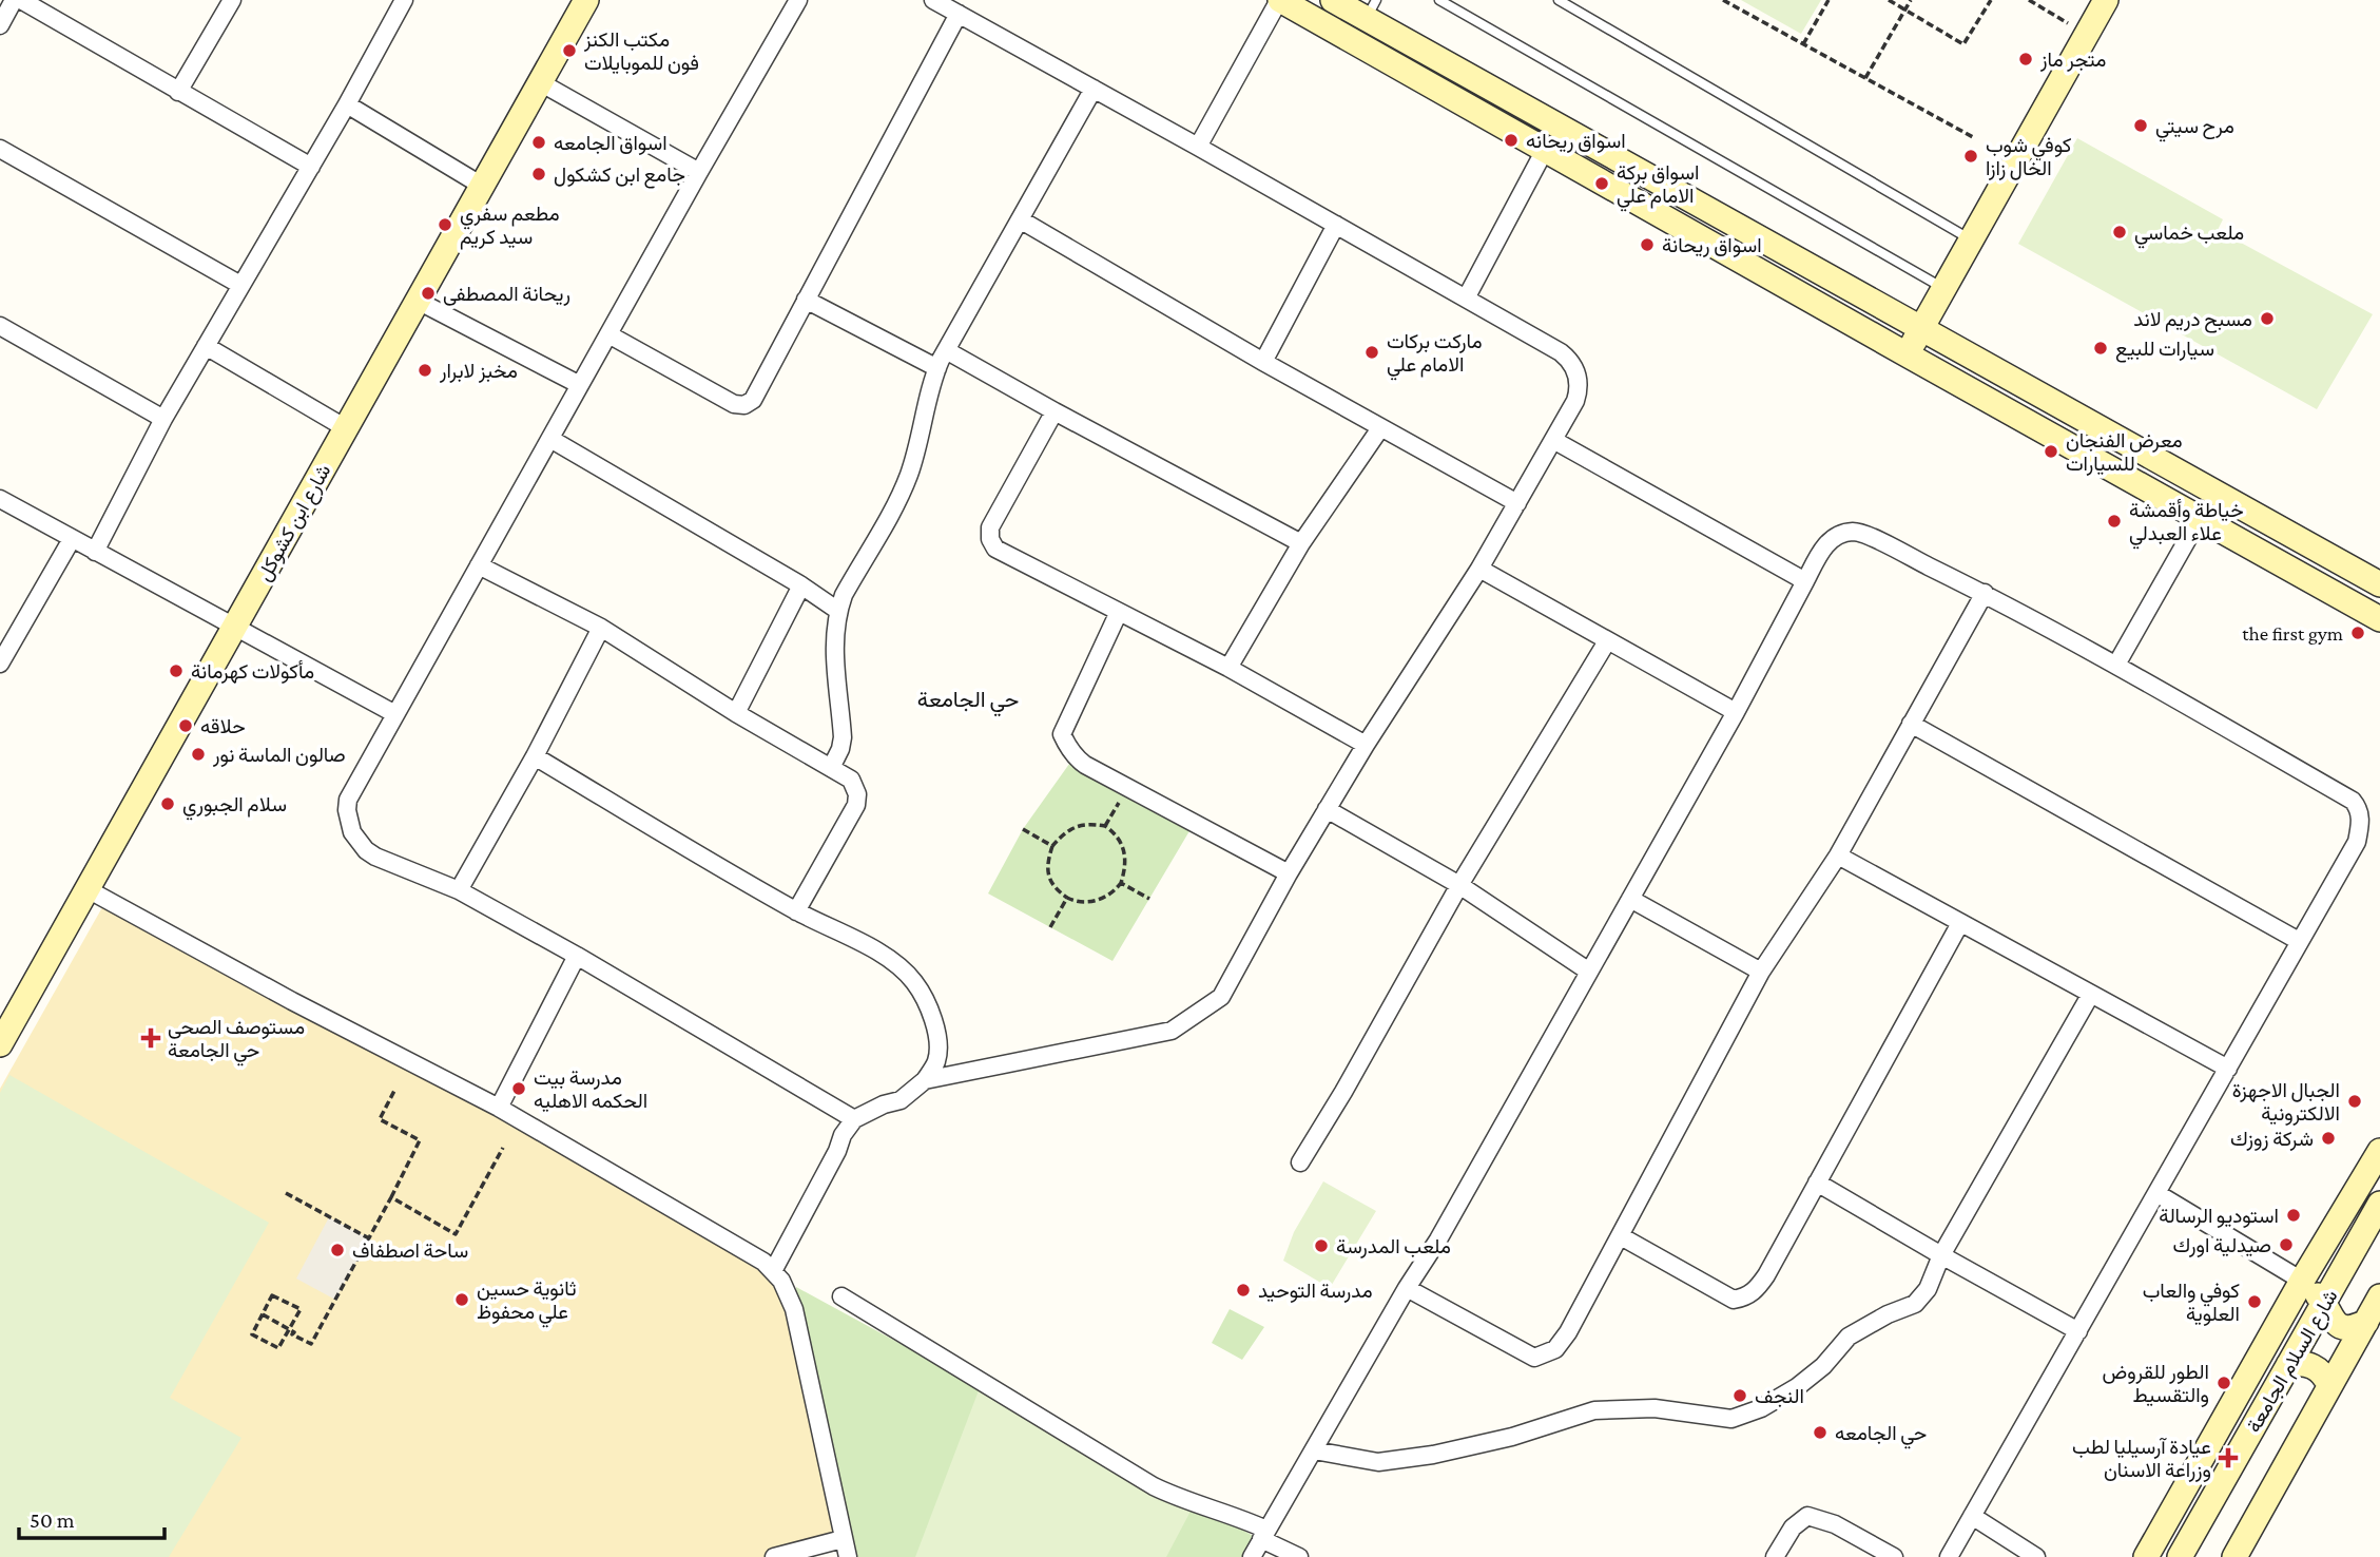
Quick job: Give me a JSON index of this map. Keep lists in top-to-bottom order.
{
  "streets": {
    "street": ["شارع ابن كشوكل", "شارع السلام الجامعة"]
  },
  "districts": ["حي الجامعة"],
  "places": {
    "other": [
      "مكتب الكنز فون للموبايلات",
      "متجر ماز",
      "مرح سيتي",
      "اسواق ريحانه",
      "اسواق الجامعه",
      "كوفي شوب الخال زازا",
      "جامع ابن كشكول",
      "اسواق بركة الامام علي",
      "مطعم سفري سيد كريم",
      "ملعب خماسي",
      "اسواق ريحانة",
      "ريحانة المصطفى",
      "مسبح دريم لاند",
      "سيارات للبيع",
      "ماركت بركات الامام علي",
      "مخبز لابرار",
      "معرض الفنجان للسيارات",
      "خياطة وأقمشة علاء العبدلي",
      "the first gym",
      "مأكولات كهرمانة",
      "حلاقه",
      "صالون الماسة نور",
      "سلام الجبوري",
      "مدرسة بيت الحكمه الاهليه",
      "الجبال الاجهزة الالكترونية",
      "شركة زوزك",
      "استوديو الرسالة",
      "صيدلية اورك",
      "ملعب المدرسة",
      "ساحة اصطفاف",
      "مدرسة التوحيد",
      "ثانوية حسين علي محفوظ",
      "كوفي والعاب العلوية",
      "الطور للقروض والتقسيط",
      "النجف",
      "حي الجامعه"
    ],
    "health": ["مستوصف الصحي حي الجامعة", "عيادة آرسيليا لطب وزراعة الاسنان"]
  },
  "scale_bar": "50 m"
}
